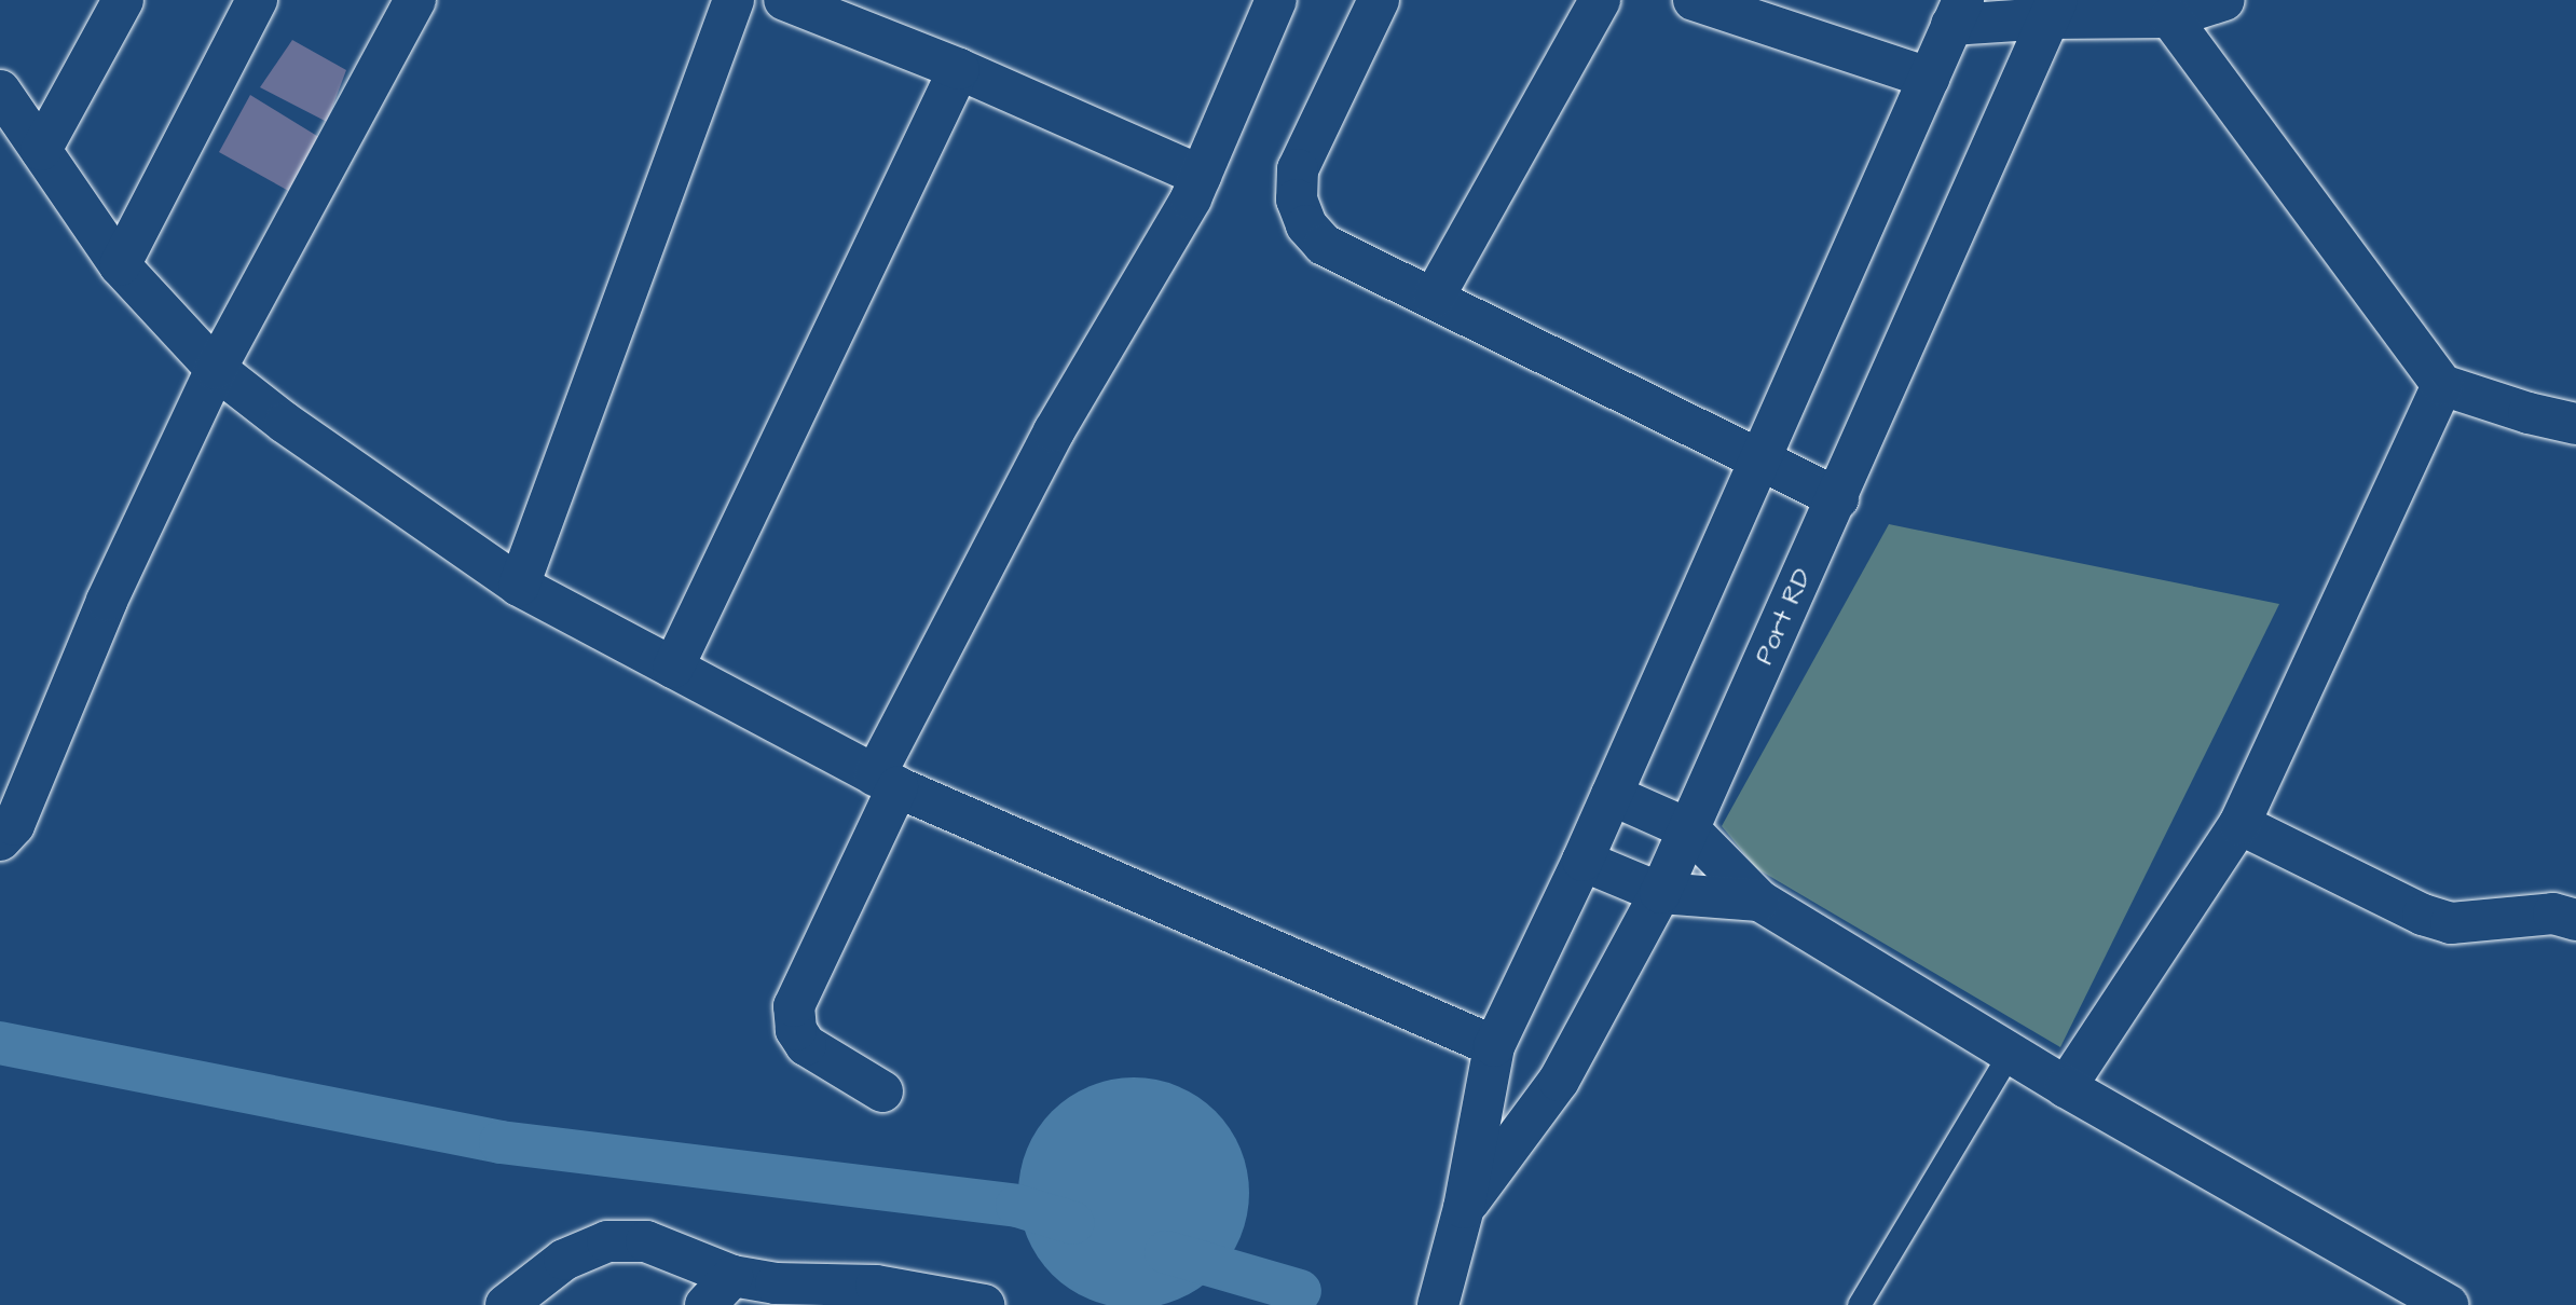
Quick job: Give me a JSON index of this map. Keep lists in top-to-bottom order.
{
  "streets": {
    "street": ["Port RD"]
  }
}
